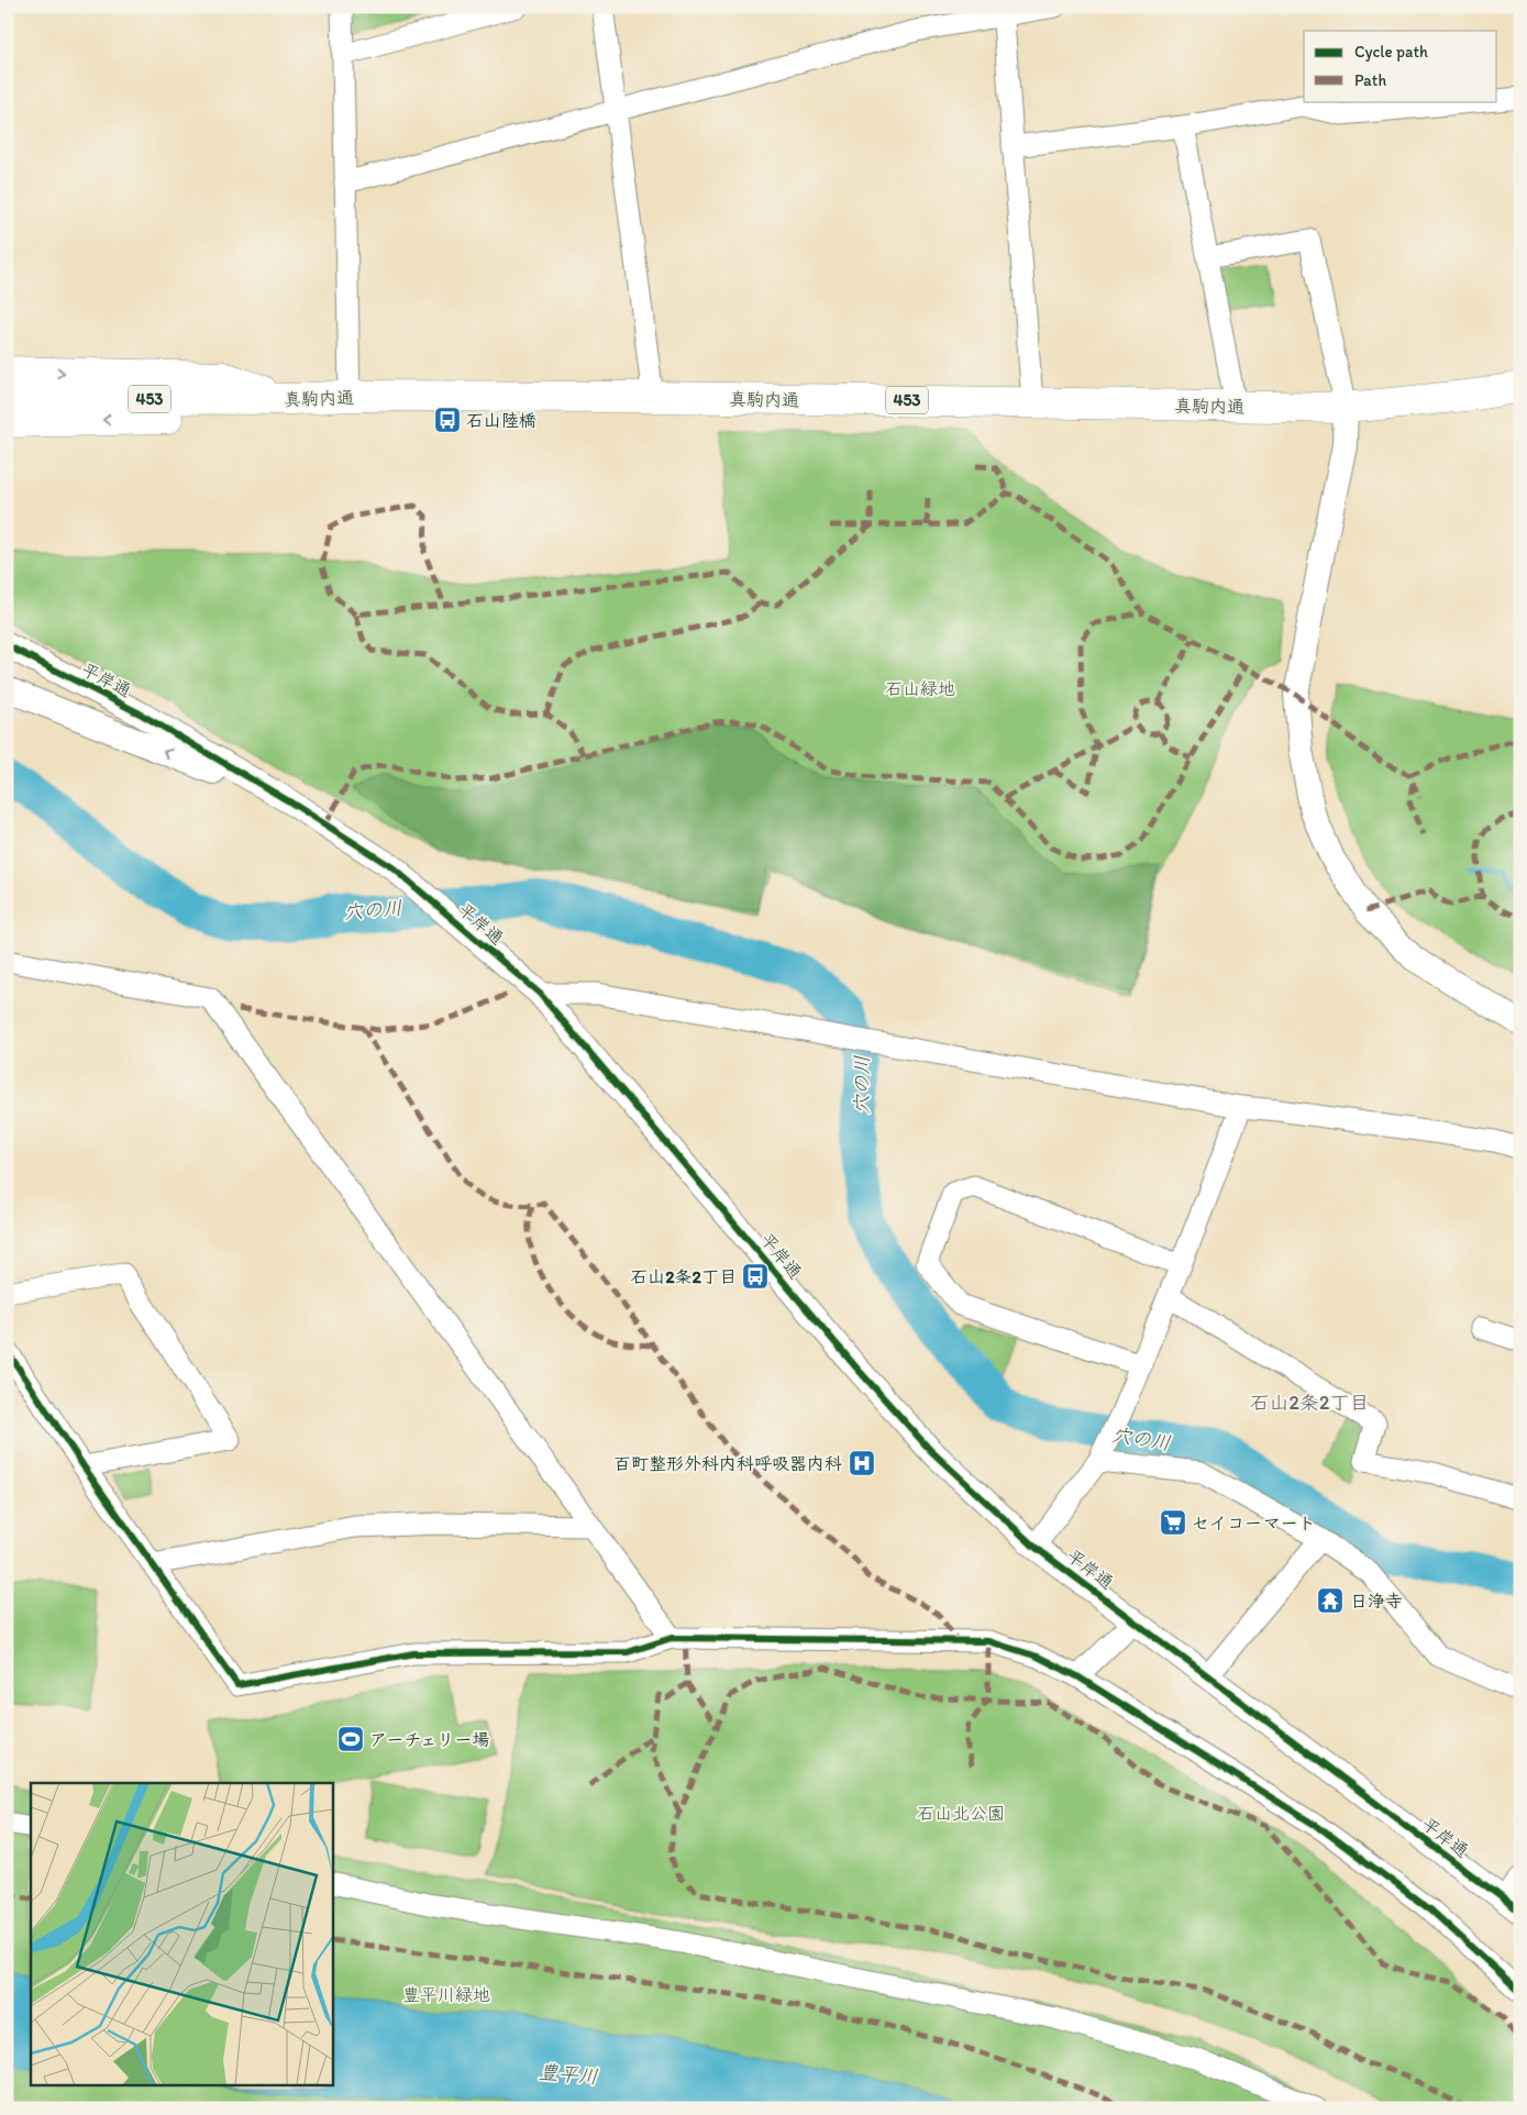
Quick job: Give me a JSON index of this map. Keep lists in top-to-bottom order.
{
  "streets": {
    "highway": ["真駒内通", "453"],
    "street": ["平岸通"]
  },
  "districts": ["石山2条2丁目"],
  "water": ["穴の川", "豊平川"],
  "parks": ["石山緑地", "石山北公園", "豊平川緑地"],
  "places": {
    "bus stop": ["石山陸橋", "石山2条2丁目"],
    "hospital": ["百町整形外科内科呼吸器内科"],
    "supermarket": ["セイコーマート"],
    "temple": ["日浄寺"],
    "sports": ["アーチェリー場"]
  },
  "legend": ["Cycle path", "Path"]
}
